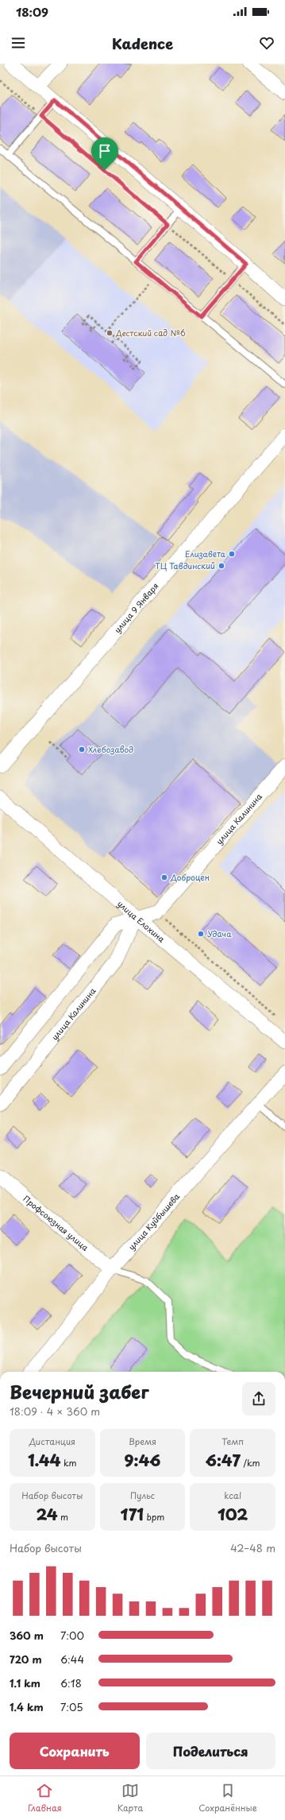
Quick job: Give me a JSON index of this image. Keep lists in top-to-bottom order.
{
  "streets": {
    "street": [
      "улица 9 Января",
      "улица Калинина",
      "улица Елохина",
      "улица Куйбышева",
      "Профсоюзная улица"
    ]
  },
  "crossings": [
    ["улица Калинина", "улица Елохина"],
    ["улица Куйбышева", "Профсоюзная улица"]
  ],
  "places": [
    "Дестский сад №6",
    "Елизавета",
    "ТЦ Тавдинский",
    "Хлебозавод",
    "Доброцен",
    "Удача"
  ],
  "page": {
    "status": "18:09",
    "header": "Kadence",
    "heading": ["Вечерний забег", "18:09 · 4 × 360 m"],
    "stats": [
      ["Дистанция", "1.44 km"],
      ["Время", "9:46"],
      ["Темп", "6:47 /km"],
      ["Набор высоты", "24 m"],
      ["Пульс", "171 bpm"],
      ["kcal", "102"]
    ],
    "chart": ["Набор высоты", "42–48 m"],
    "list": [
      {
        "name": "360 m",
        "note": "7:00"
      },
      {
        "name": "720 m",
        "note": "6:44"
      },
      {
        "name": "1.1 km",
        "note": "6:18"
      },
      {
        "name": "1.4 km",
        "note": "7:05"
      }
    ],
    "buttons": ["Сохранить", "Поделиться"],
    "tabs": ["Главная", "Карта", "Сохранённые"]
  }
}
